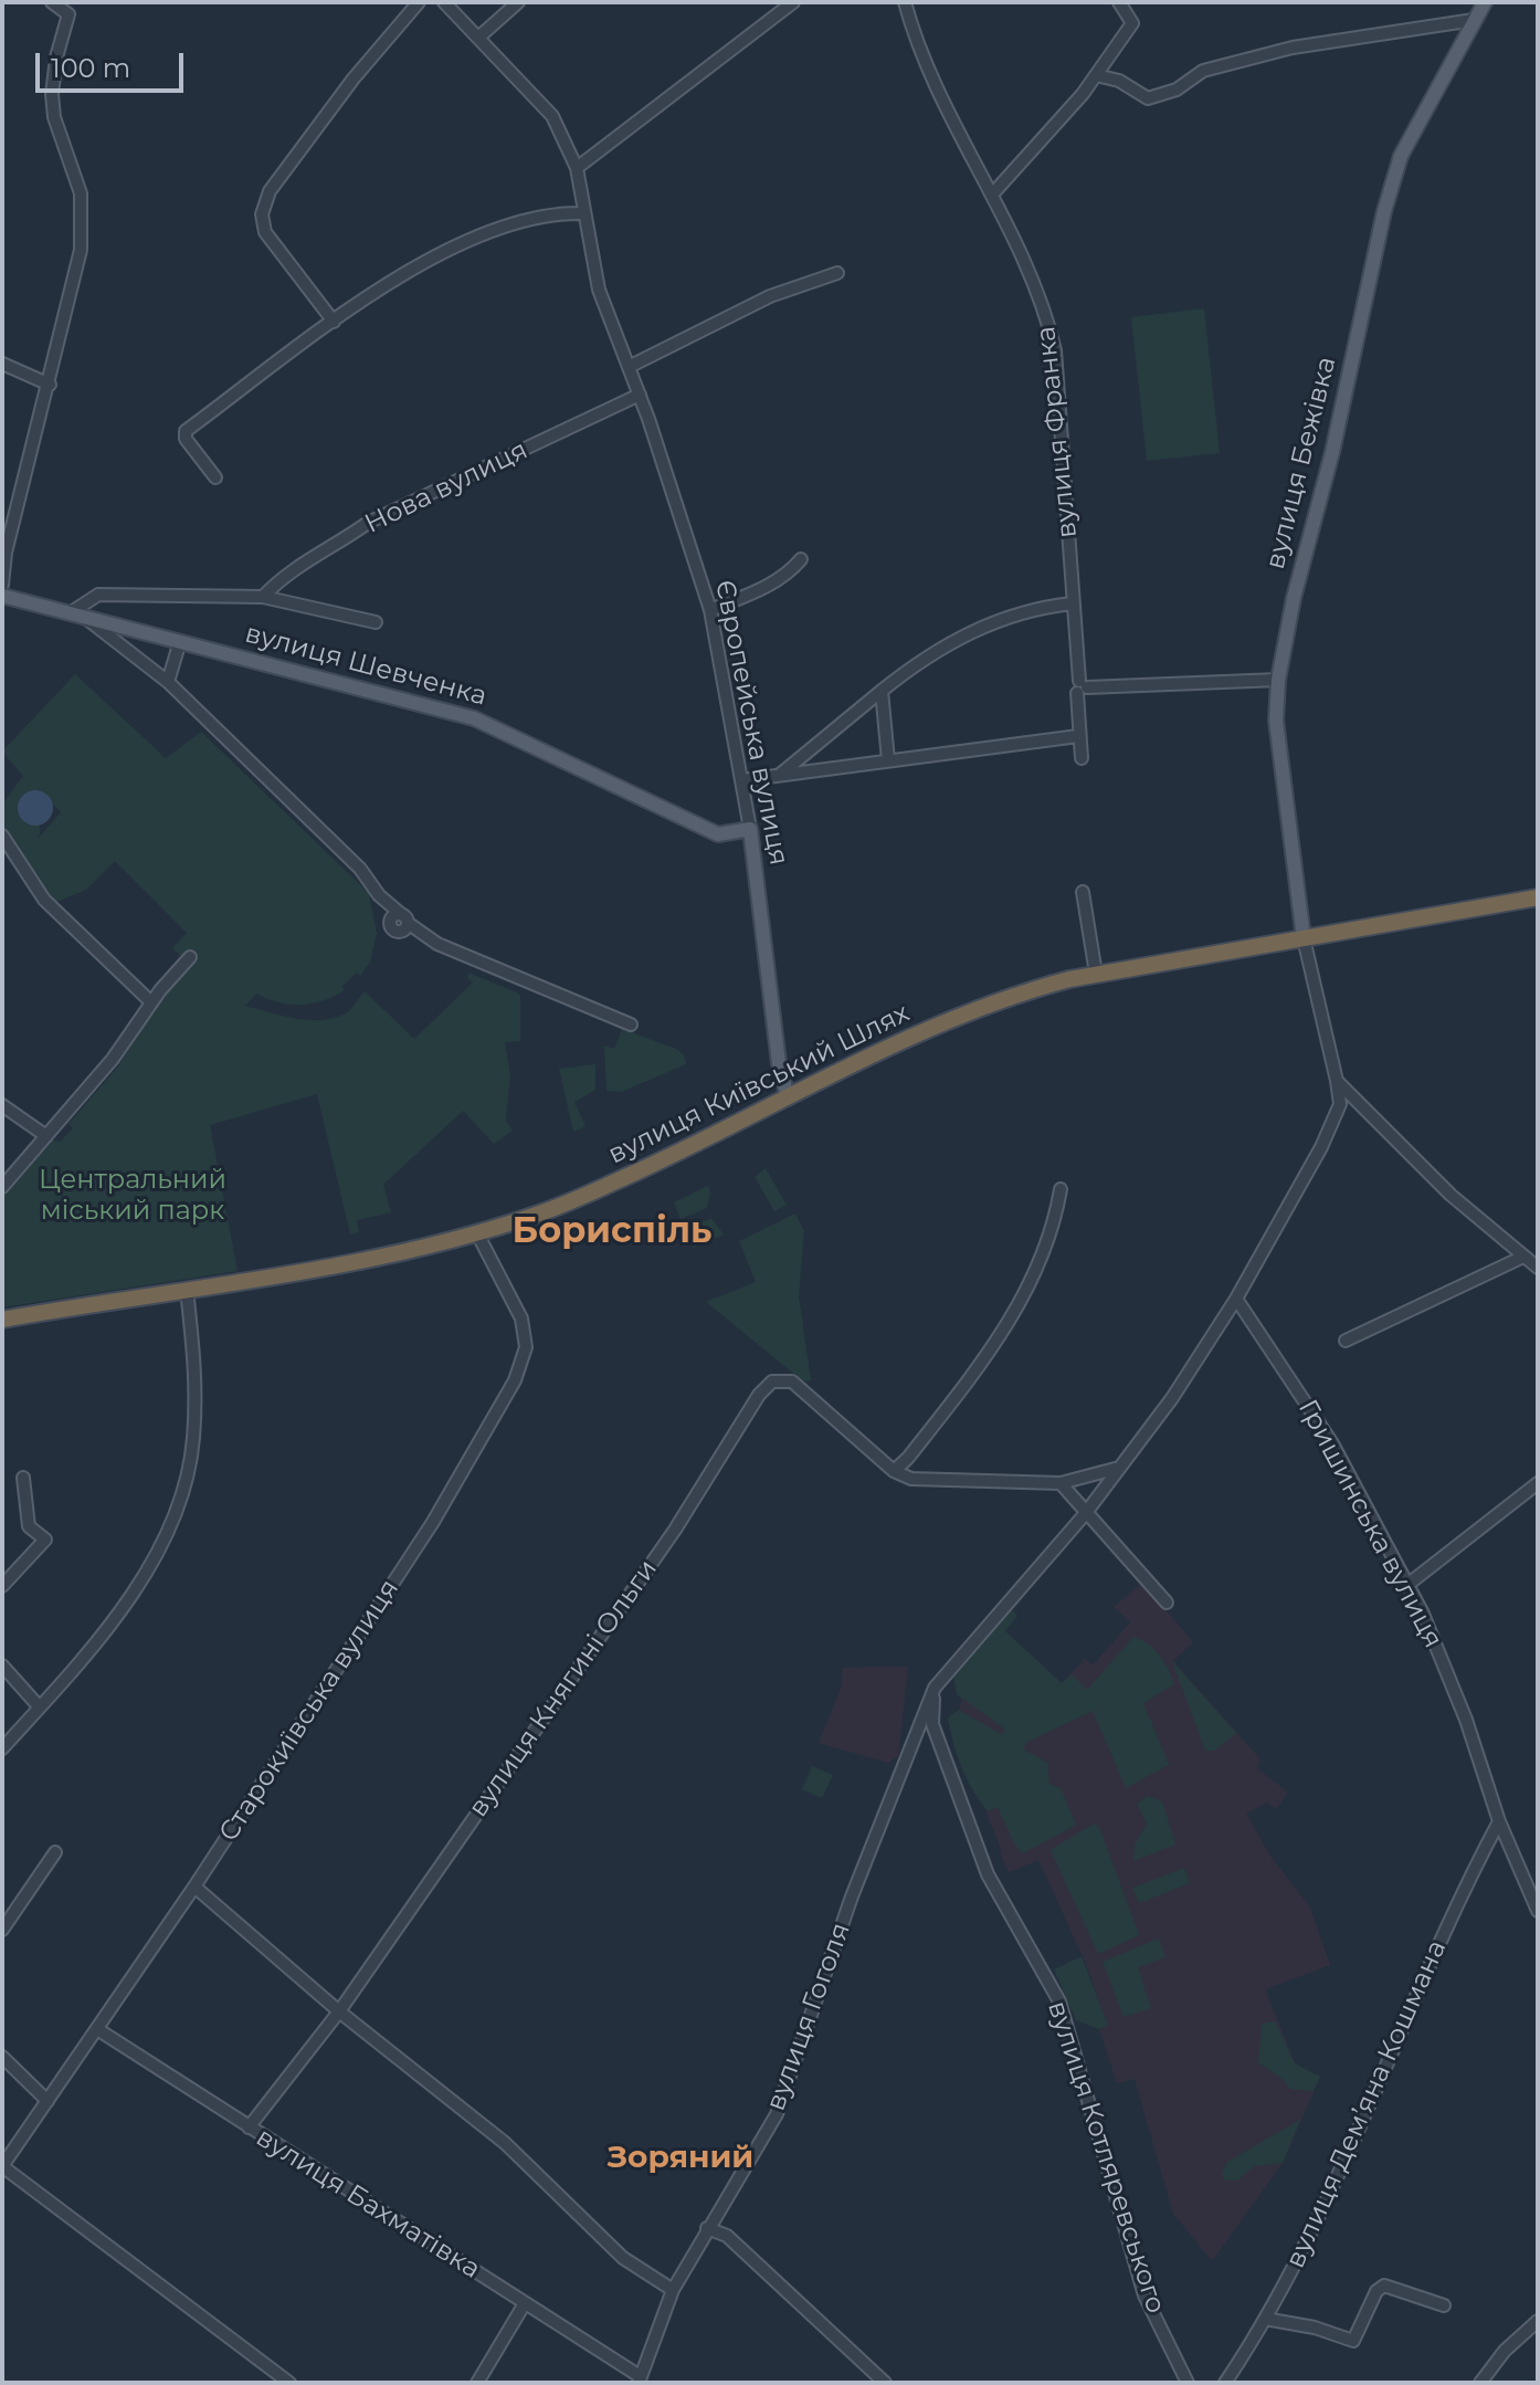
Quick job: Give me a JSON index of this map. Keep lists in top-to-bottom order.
{
  "streets": {
    "highway": ["вулиця Київський Шлях"],
    "main road": ["вулиця Бежівка", "вулиця Шевченка", "Європейська вулиця"],
    "street": [
      "вулиця Франка",
      "Нова вулиця",
      "Гришинська вулиця",
      "вулиця Княгині Ольги",
      "Старокиївська вулиця",
      "вулиця Гоголя",
      "вулиця Демʼяна Кошмана",
      "вулиця Котляревського",
      "вулиця Бахматівка"
    ]
  },
  "crossings": [
    ["вулиця Бежівка", "вулиця Київський Шлях"],
    ["Нова вулиця", "Європейська вулиця"],
    ["вулиця Шевченка", "Європейська вулиця"],
    ["Європейська вулиця", "вулиця Київський Шлях"],
    ["вулиця Київський Шлях", "Старокиївська вулиця"],
    ["Гришинська вулиця", "вулиця Гоголя"],
    ["Гришинська вулиця", "вулиця Демʼяна Кошмана"],
    ["вулиця Княгині Ольги", "вулиця Бахматівка"],
    ["Старокиївська вулиця", "вулиця Бахматівка"],
    ["вулиця Гоголя", "вулиця Котляревського"],
    ["вулиця Гоголя", "вулиця Бахматівка"]
  ],
  "districts": ["Бориспіль", "Зоряний"],
  "parks": ["Центральний міський парк"],
  "scale_bar": "100 m"
}
